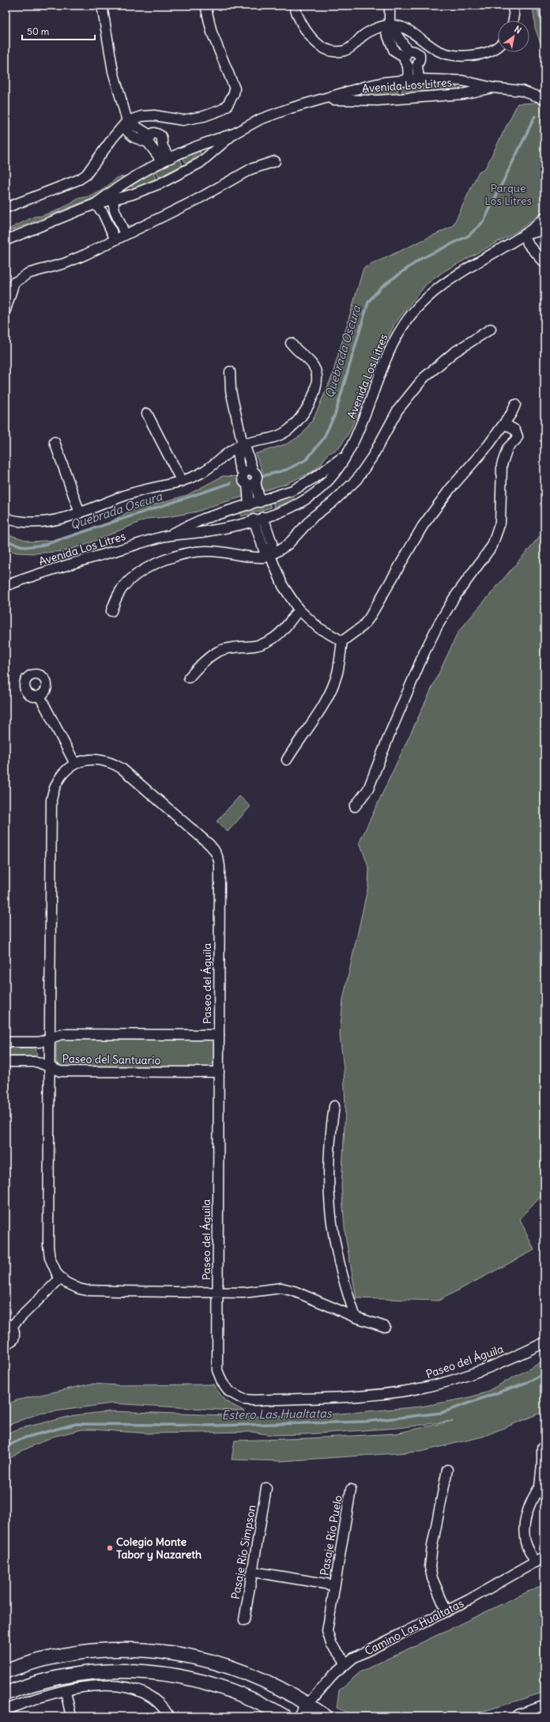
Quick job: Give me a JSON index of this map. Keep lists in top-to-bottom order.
{
  "streets": {
    "street": [
      "Avenida Los Litres",
      "Paseo del Águila",
      "Paseo del Santuario",
      "Pasaje Río Puelo",
      "Pasaje Río Simpson",
      "Camino Las Hualtatas"
    ]
  },
  "crossings": [
    ["Paseo del Águila", "Paseo del Santuario"],
    ["Pasaje Río Puelo", "Pasaje Río Simpson"],
    ["Pasaje Río Puelo", "Camino Las Hualtatas"]
  ],
  "water": ["Quebrada Oscura", "Estero Las Hualtatas"],
  "parks": ["Parque Los Litres"],
  "places": ["Colegio Monte Tabor y Nazareth"],
  "scale_bar": "50 m",
  "north": "top right"
}
